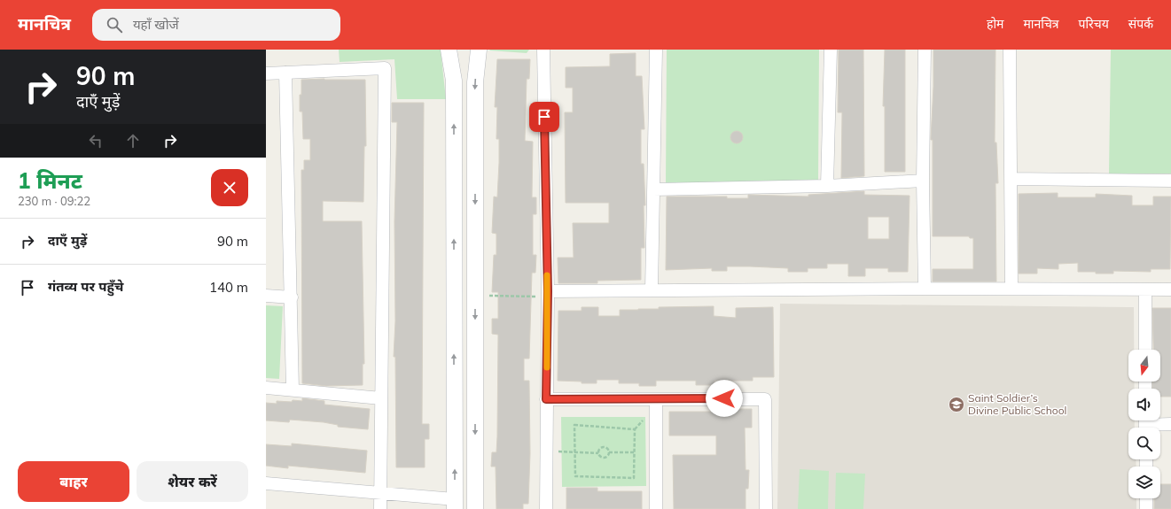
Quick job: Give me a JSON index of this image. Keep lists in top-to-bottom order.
{
  "places": {
    "school or university": ["Saint Soldier’s Divine Public School"]
  },
  "north": "bottom",
  "page": {
    "header": "मानचित्र",
    "search": "यहाँ खोजें",
    "nav": [
      "होम",
      "मानचित्र",
      "परिचय",
      "संपर्क"
    ],
    "turn": ["90 m", "दाएँ मुड़ें"],
    "heading": ["1 मिनट", "230 m · 09:22"],
    "list": [
      {
        "name": "दाएँ मुड़ें",
        "value": "90 m"
      },
      {
        "name": "गंतव्य पर पहुँचे",
        "value": "140 m"
      }
    ],
    "buttons": ["बाहर", "शेयर करें"]
  }
}
